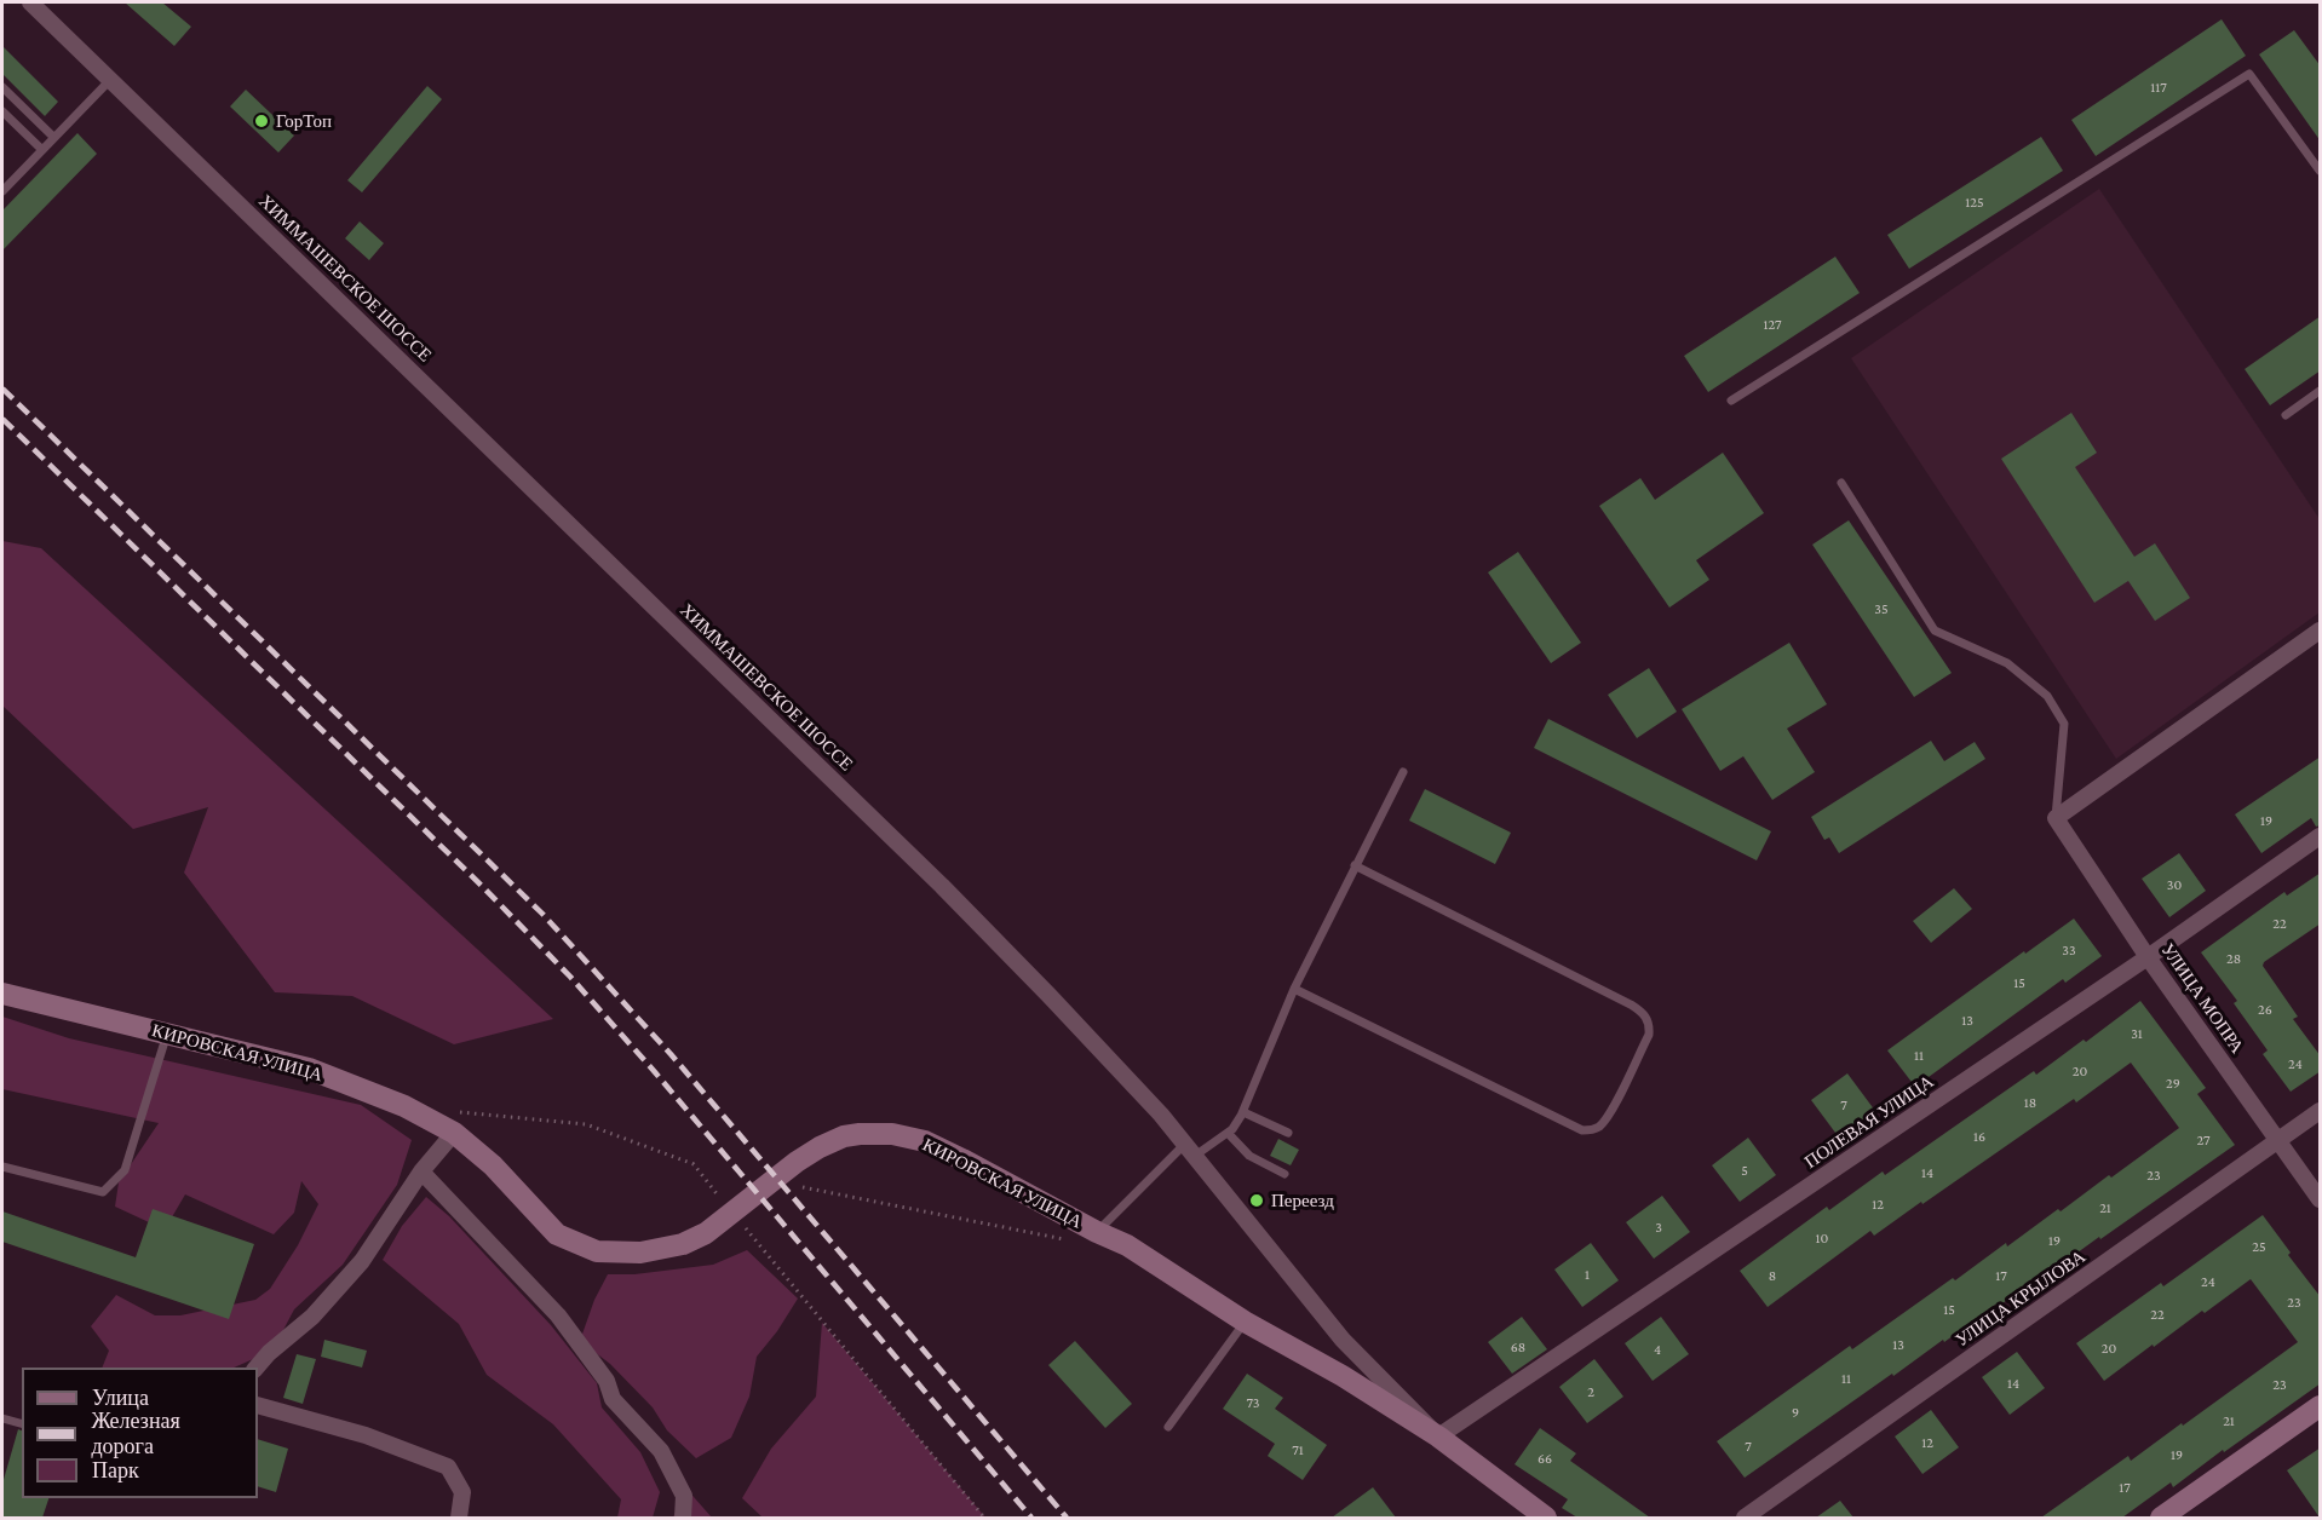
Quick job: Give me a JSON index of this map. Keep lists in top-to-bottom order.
{
  "streets": {
    "main road": ["КИРОВСКАЯ УЛИЦА"],
    "street": [
      "ХИММАШЕВСКОЕ ШОССЕ",
      "УЛИЦА МОПРА",
      "ПОЛЕВАЯ УЛИЦА",
      "УЛИЦА КРЫЛОВА"
    ]
  },
  "crossings": [
    ["ХИММАШЕВСКОЕ ШОССЕ", "КИРОВСКАЯ УЛИЦА"],
    ["ХИММАШЕВСКОЕ ШОССЕ", "ПОЛЕВАЯ УЛИЦА"],
    ["УЛИЦА МОПРА", "ПОЛЕВАЯ УЛИЦА"],
    ["УЛИЦА МОПРА", "УЛИЦА КРЫЛОВА"],
    ["КИРОВСКАЯ УЛИЦА", "ПОЛЕВАЯ УЛИЦА"]
  ],
  "places": ["ГорТоп", "Переезд"],
  "house_numbers": [
    "117",
    "125",
    "127",
    "35",
    "19",
    "30",
    "22",
    "33",
    "28",
    "15",
    "26",
    "13",
    "31",
    "11",
    "24",
    "20",
    "29",
    "18",
    "7",
    "16",
    "27",
    "5",
    "14",
    "23",
    "12",
    "21",
    "3",
    "10",
    "19",
    "25",
    "1",
    "8",
    "17",
    "24",
    "23",
    "15",
    "22",
    "13",
    "68",
    "20",
    "4",
    "11",
    "14",
    "23",
    "2",
    "73",
    "9",
    "21",
    "12",
    "7",
    "71",
    "19",
    "66",
    "17"
  ],
  "legend": ["Улица", "Железная дорога", "Парк"]
}
